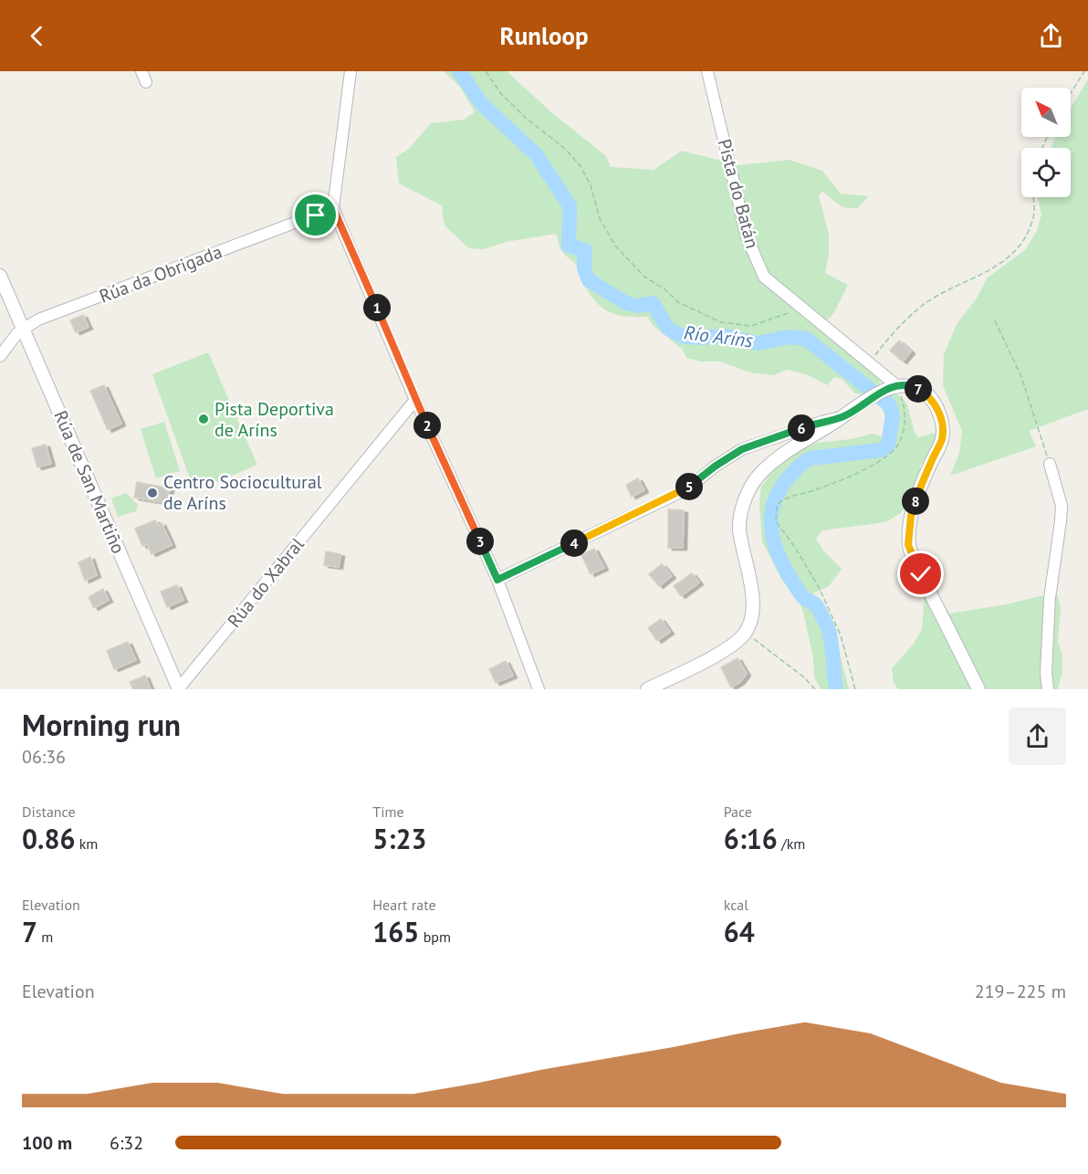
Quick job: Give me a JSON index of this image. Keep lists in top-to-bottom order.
{
  "streets": {
    "street": [
      "Pista do Batán",
      "Rúa da Obrigada",
      "Rúa de San Martiño",
      "Rúa do Xabral"
    ]
  },
  "crossings": [
    ["Rúa da Obrigada", "Rúa de San Martiño"],
    ["Rúa de San Martiño", "Rúa do Xabral"]
  ],
  "water": ["Río Aríns"],
  "places": ["Pista Deportiva de Aríns", "Centro Sociocultural de Aríns"],
  "north": "top left",
  "page": {
    "header": "Runloop",
    "pins": [
      "1",
      "7",
      "2",
      "6",
      "5",
      "8",
      "3",
      "4"
    ],
    "heading": ["Morning run", "06:36"],
    "stats": [
      ["Distance", "0.86 km"],
      ["Time", "5:23"],
      ["Pace", "6:16 /km"],
      ["Elevation", "7 m"],
      ["Heart rate", "165 bpm"],
      ["kcal", "64"]
    ],
    "chart": ["Elevation", "219–225 m"],
    "list": [
      {
        "name": "100 m",
        "note": "6:32"
      }
    ]
  }
}
